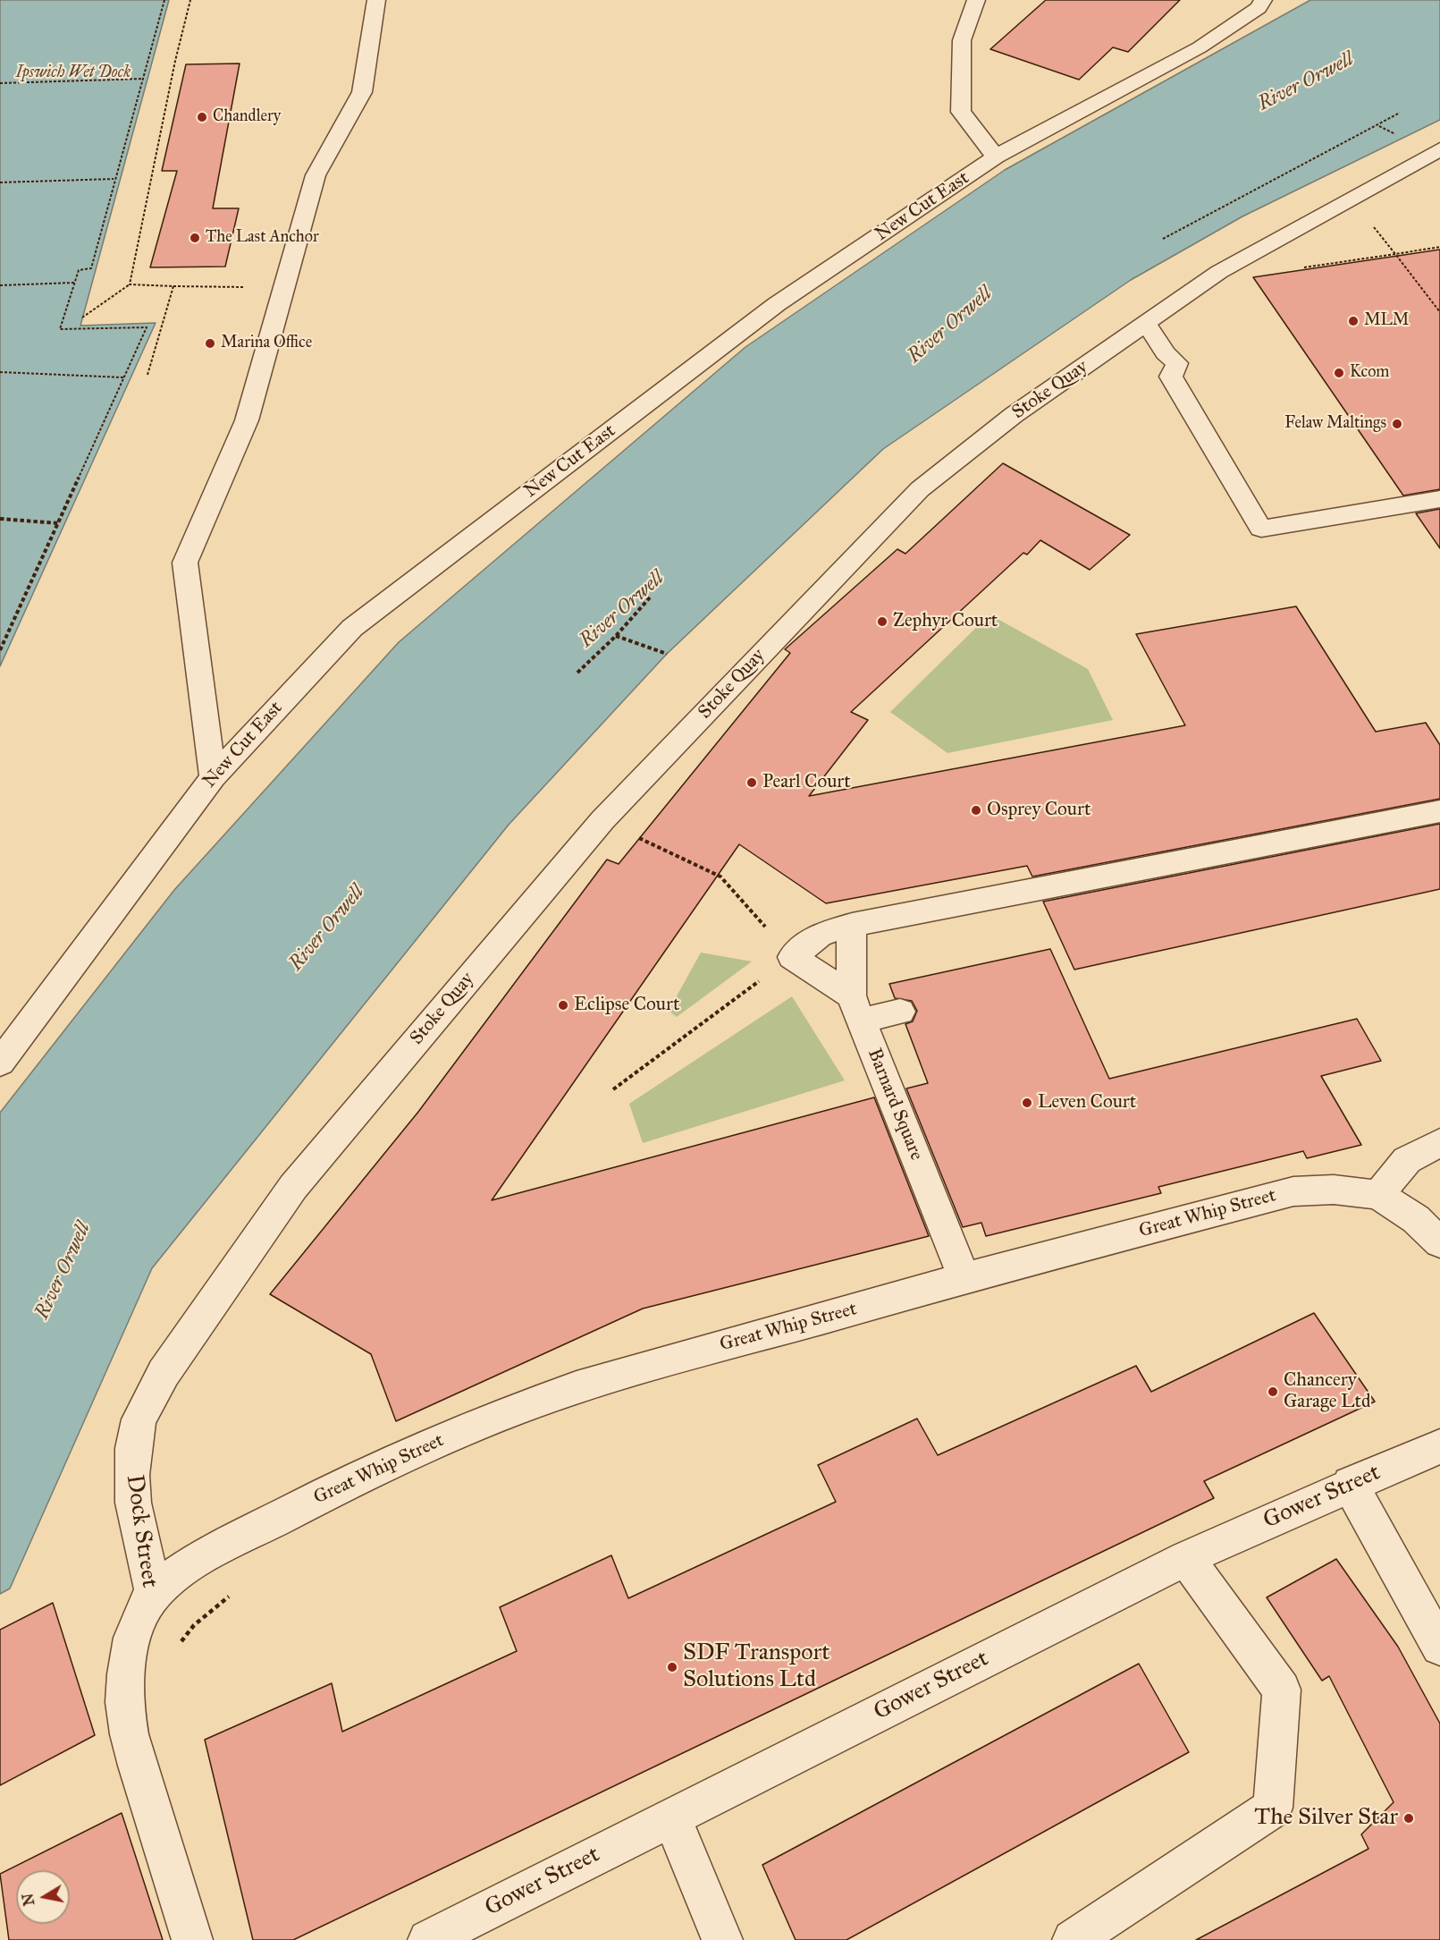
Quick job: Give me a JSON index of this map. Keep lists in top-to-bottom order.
{
  "streets": {
    "street": [
      "New Cut East",
      "Stoke Quay",
      "Barnard Square",
      "Great Whip Street",
      "Gower Street",
      "Dock Street"
    ]
  },
  "crossings": [
    ["Stoke Quay", "Dock Street"],
    ["Barnard Square", "Great Whip Street"],
    ["Great Whip Street", "Dock Street"]
  ],
  "water": ["Ipswich Wet Dock", "River Orwell"],
  "places": [
    "Chandlery",
    "The Last Anchor",
    "MLM",
    "Marina Office",
    "Kcom",
    "Felaw Maltings",
    "Zephyr Court",
    "Pearl Court",
    "Osprey Court",
    "Eclipse Court",
    "Leven Court",
    "Chancery Garage Ltd",
    "SDF Transport Solutions Ltd",
    "The Silver Star"
  ],
  "north": "left"
}
